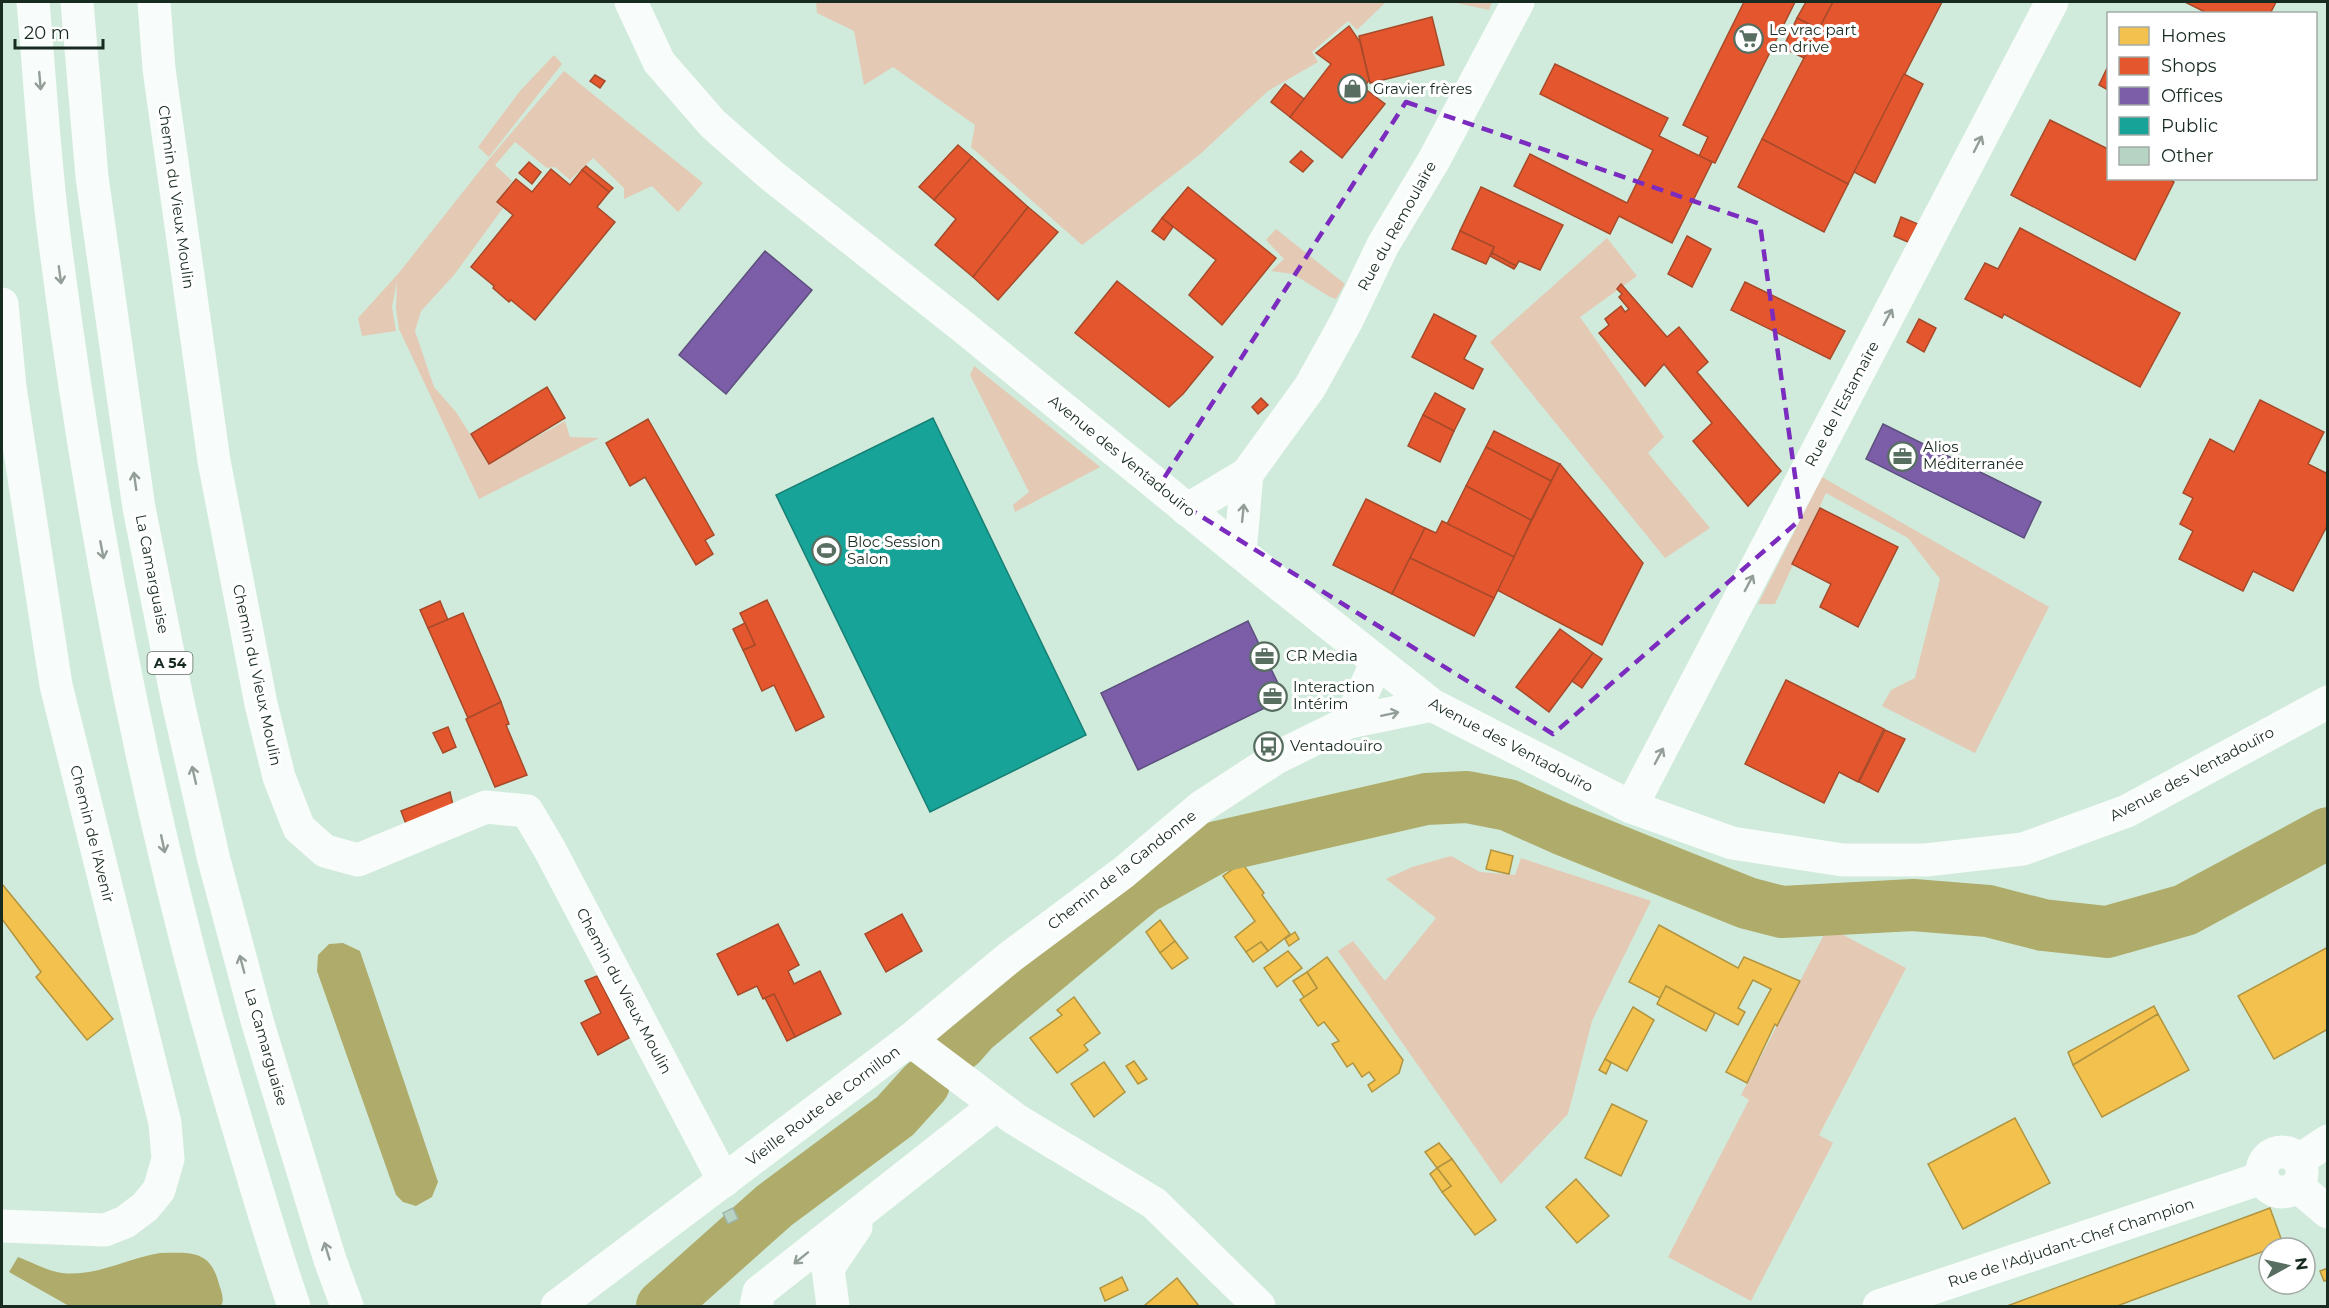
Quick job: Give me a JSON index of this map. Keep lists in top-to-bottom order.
{
  "streets": {
    "main road": [
      "Chemin du Vieux Moulin",
      "Rue du Remoulaïre",
      "Rue de l'Estamaïre",
      "Avenue des Ventadouïro",
      "La Camarguaise",
      "A 54",
      "Chemin de l'Avenir",
      "Chemin de la Gandonne",
      "Vieille Route de Cornillon",
      "Rue de l'Adjudant-Chef Champion"
    ]
  },
  "crossings": [
    ["Chemin du Vieux Moulin", "Vieille Route de Cornillon"],
    ["Rue du Remoulaïre", "Avenue des Ventadouïro"],
    ["Rue de l'Estamaïre", "Avenue des Ventadouïro"],
    ["Avenue des Ventadouïro", "Chemin de la Gandonne"],
    ["Chemin de la Gandonne", "Vieille Route de Cornillon"]
  ],
  "one_way": ["Rue de l'Estamaïre"],
  "places": {
    "supermarket": ["Le vrac part en drive"],
    "shop": ["Gravier frères"],
    "office": ["Alios Méditerranée", "CR Media", "Interaction Intérim"],
    "sports": ["Bloc Session Salon"],
    "bus stop": ["Ventadouïro"]
  },
  "legend": [
    "Homes",
    "Shops",
    "Offices",
    "Public",
    "Other"
  ],
  "scale_bar": "20 m",
  "north": "right"
}
